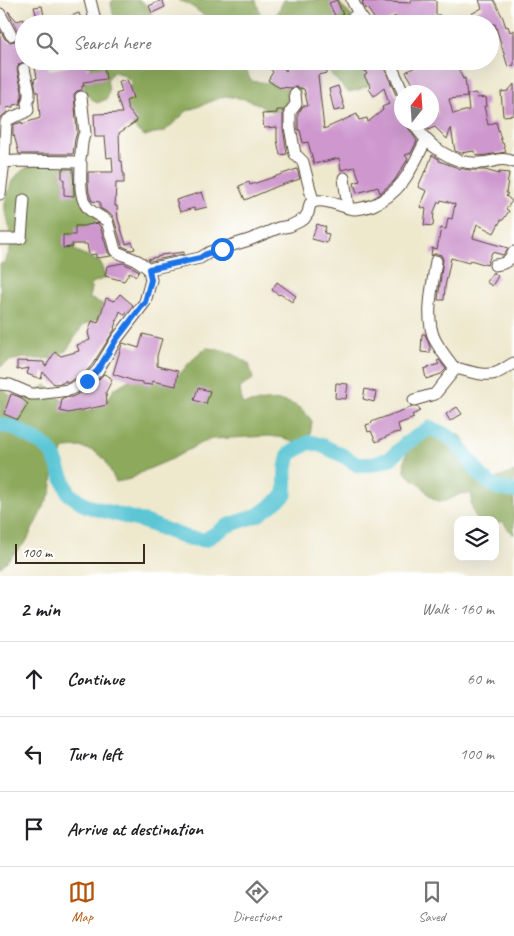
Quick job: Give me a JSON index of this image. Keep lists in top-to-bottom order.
{
  "scale_bar": "100 m",
  "north": "top",
  "page": {
    "search": "Search here",
    "scale": "100 m",
    "heading": ["2 min", "Walk · 160 m"],
    "list": [
      ["Continue", "60 m"],
      ["Turn left", "100 m"],
      "Arrive at destination"
    ],
    "nav": ["Map", "Directions", "Saved"]
  }
}
